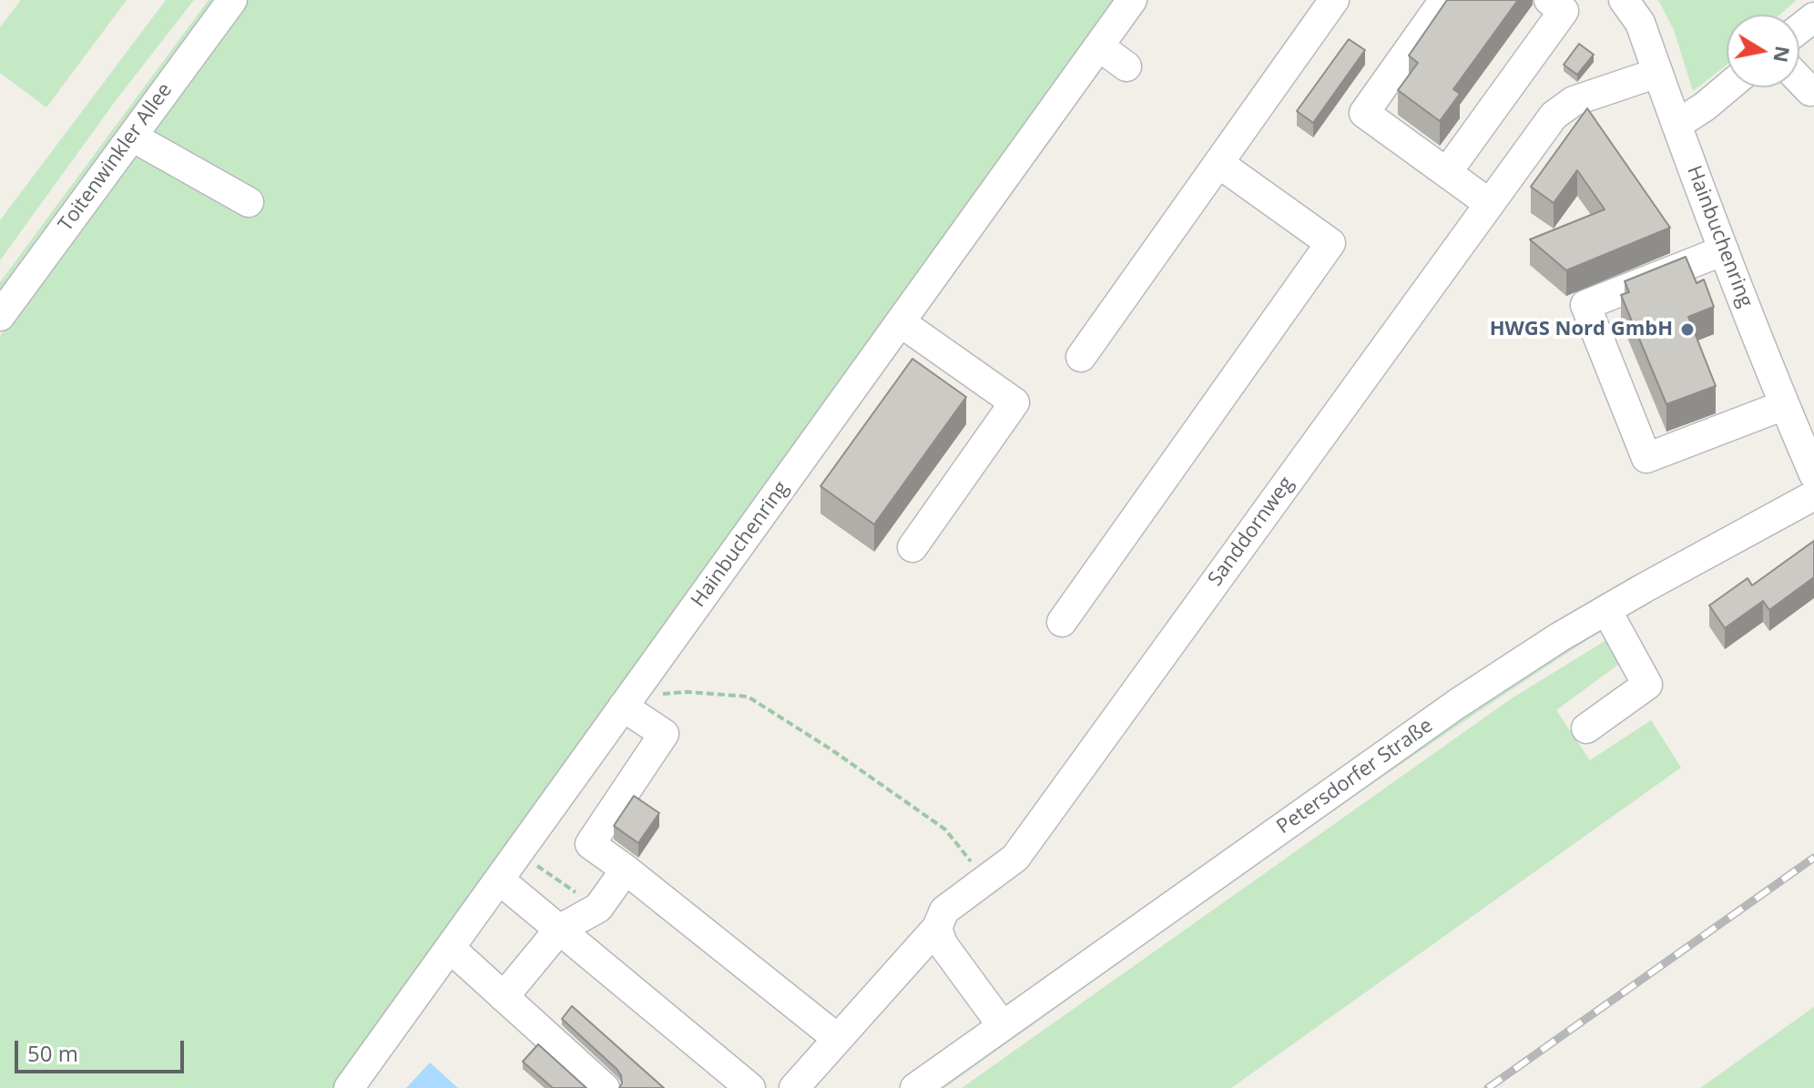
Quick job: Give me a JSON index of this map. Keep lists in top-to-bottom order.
{
  "streets": {
    "street": [
      "Toitenwinkler Allee",
      "Hainbuchenring",
      "Sanddornweg",
      "Petersdorfer Straße"
    ]
  },
  "crossings": [
    ["Hainbuchenring", "Sanddornweg"]
  ],
  "places": ["HWGS Nord GmbH"],
  "scale_bar": "50 m",
  "north": "right"
}
